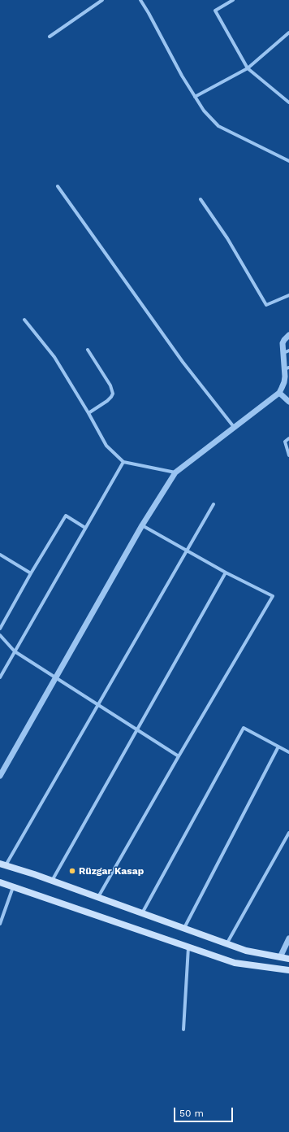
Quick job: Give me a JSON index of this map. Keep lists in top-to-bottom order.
{
  "places": ["Rüzgar Kasap"],
  "scale_bar": "50 m"
}
